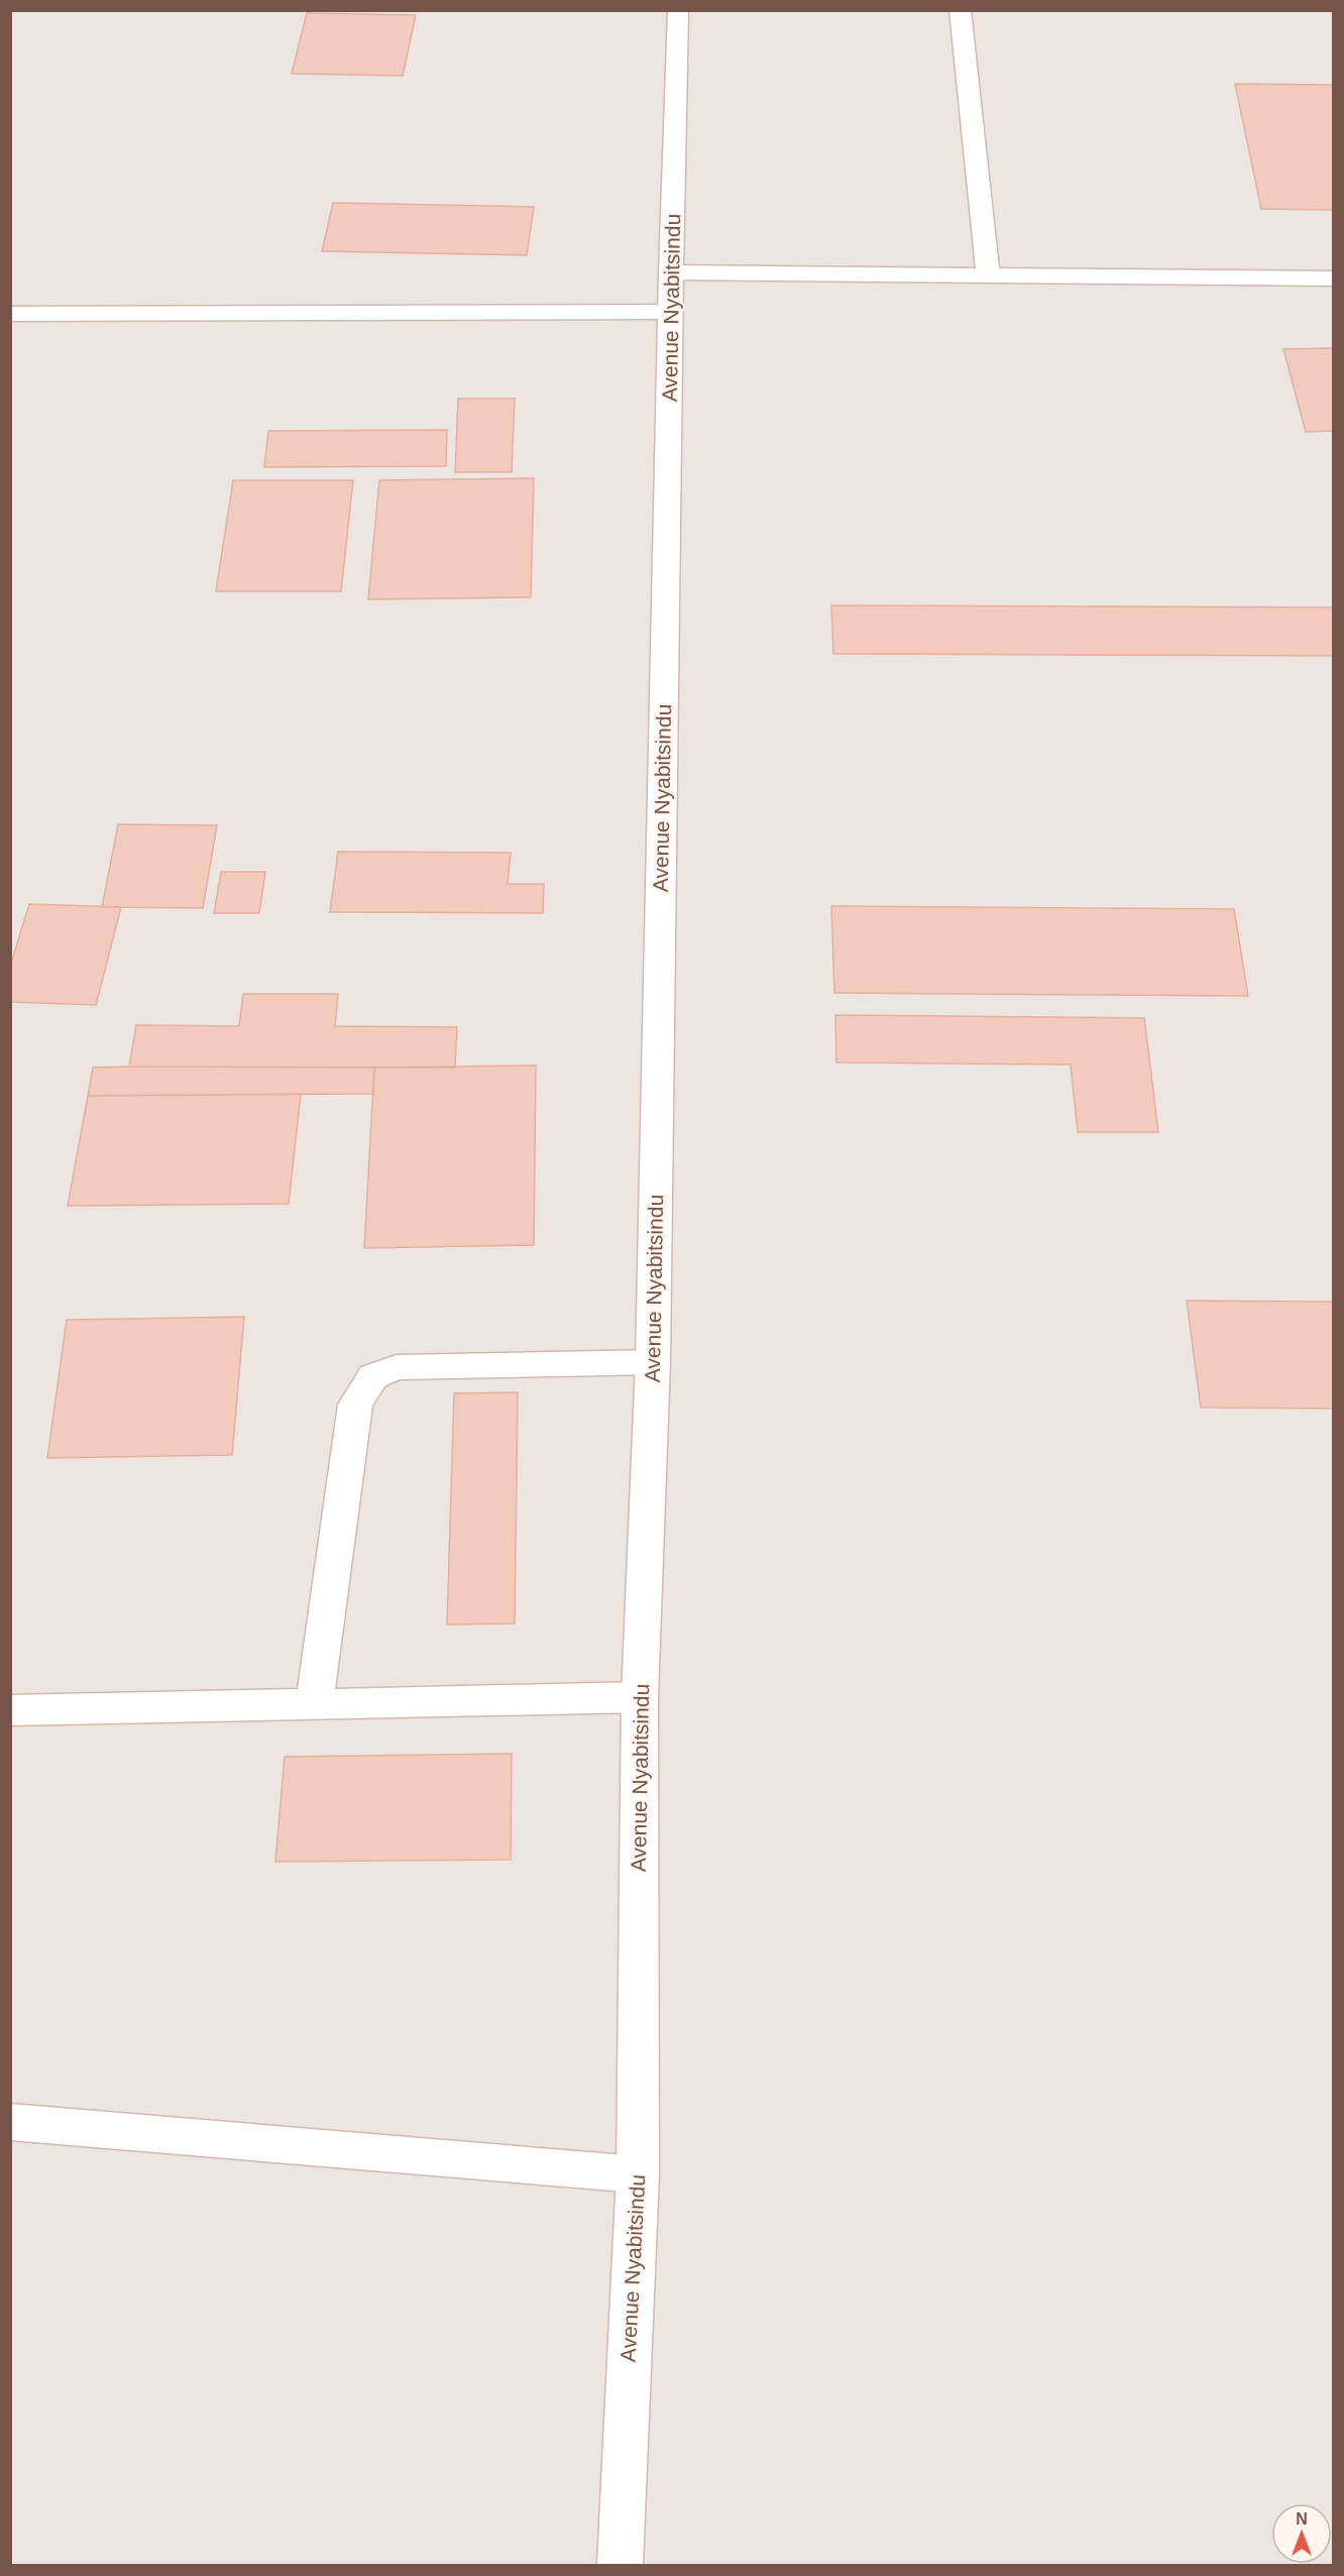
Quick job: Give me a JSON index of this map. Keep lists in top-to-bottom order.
{
  "streets": {
    "street": ["Avenue Nyabitsindu"]
  },
  "north": "top"
}
